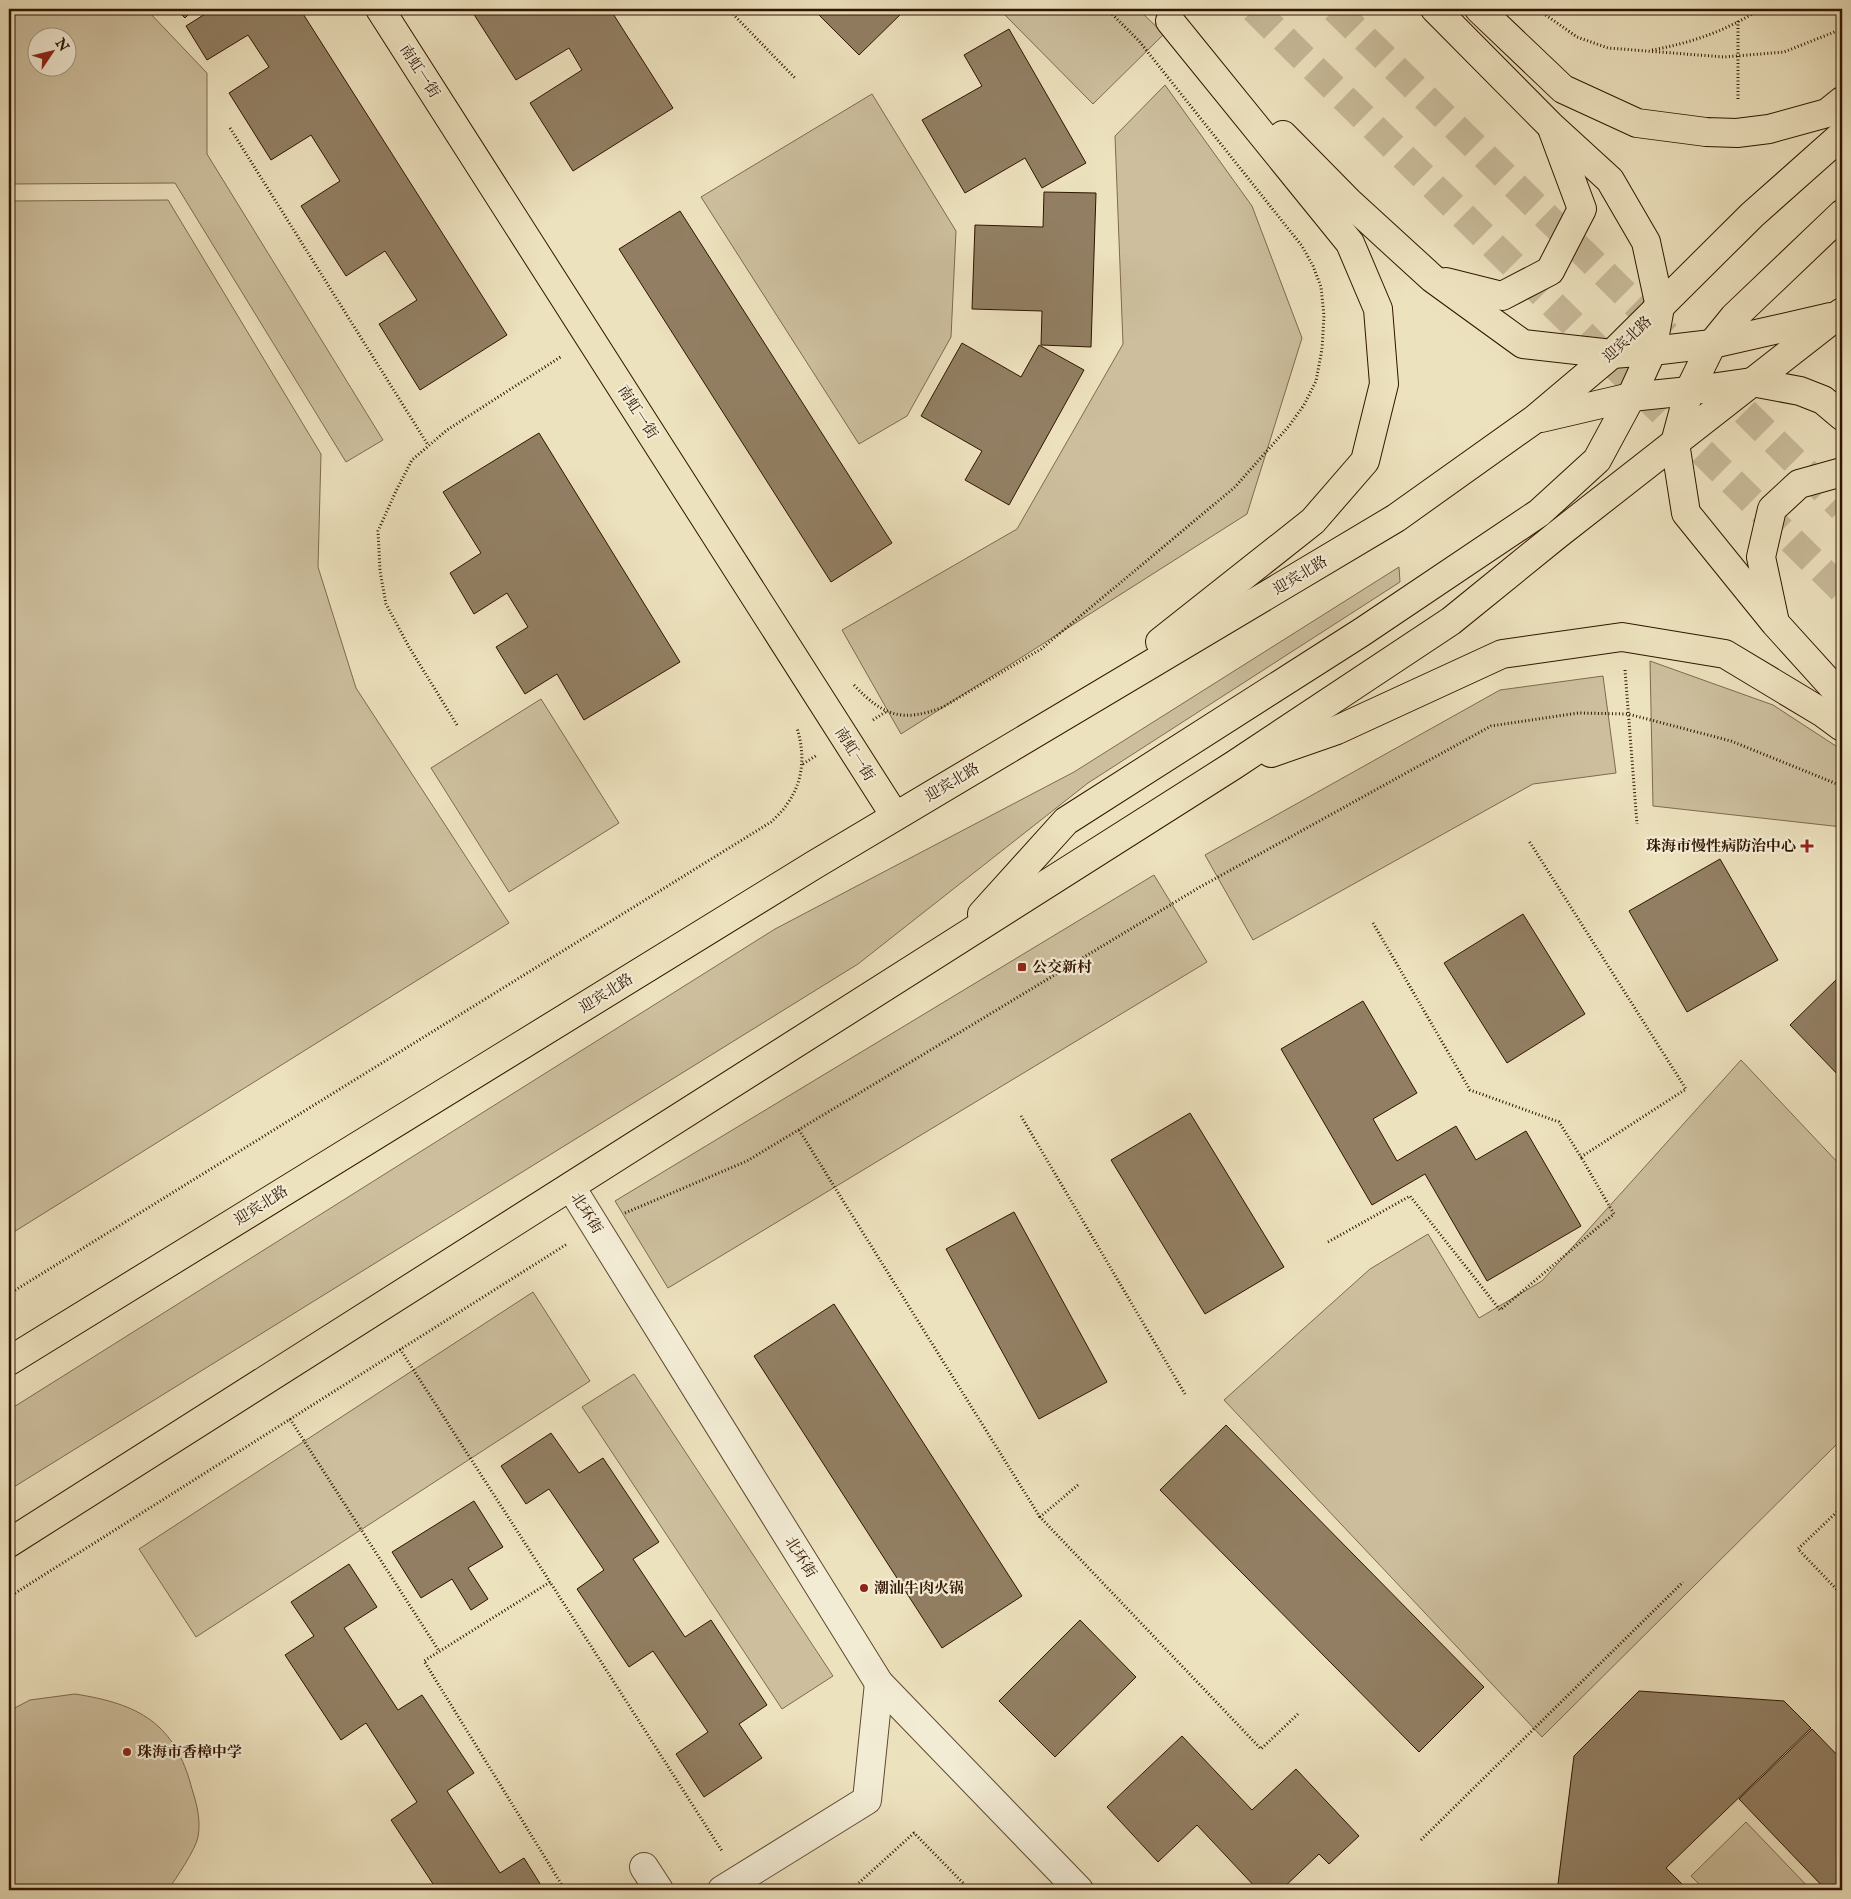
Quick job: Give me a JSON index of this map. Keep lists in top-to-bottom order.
{
  "streets": {
    "main road": ["南虹一街", "迎宾北路"],
    "street": ["北环街"]
  },
  "crossings": [
    ["南虹一街", "迎宾北路"]
  ],
  "places": {
    "health": ["珠海市慢性病防治中心"],
    "transit": ["公交新村"],
    "other": ["潮汕牛肉火锅", "珠海市香樟中学"]
  },
  "north": "top right"
}
